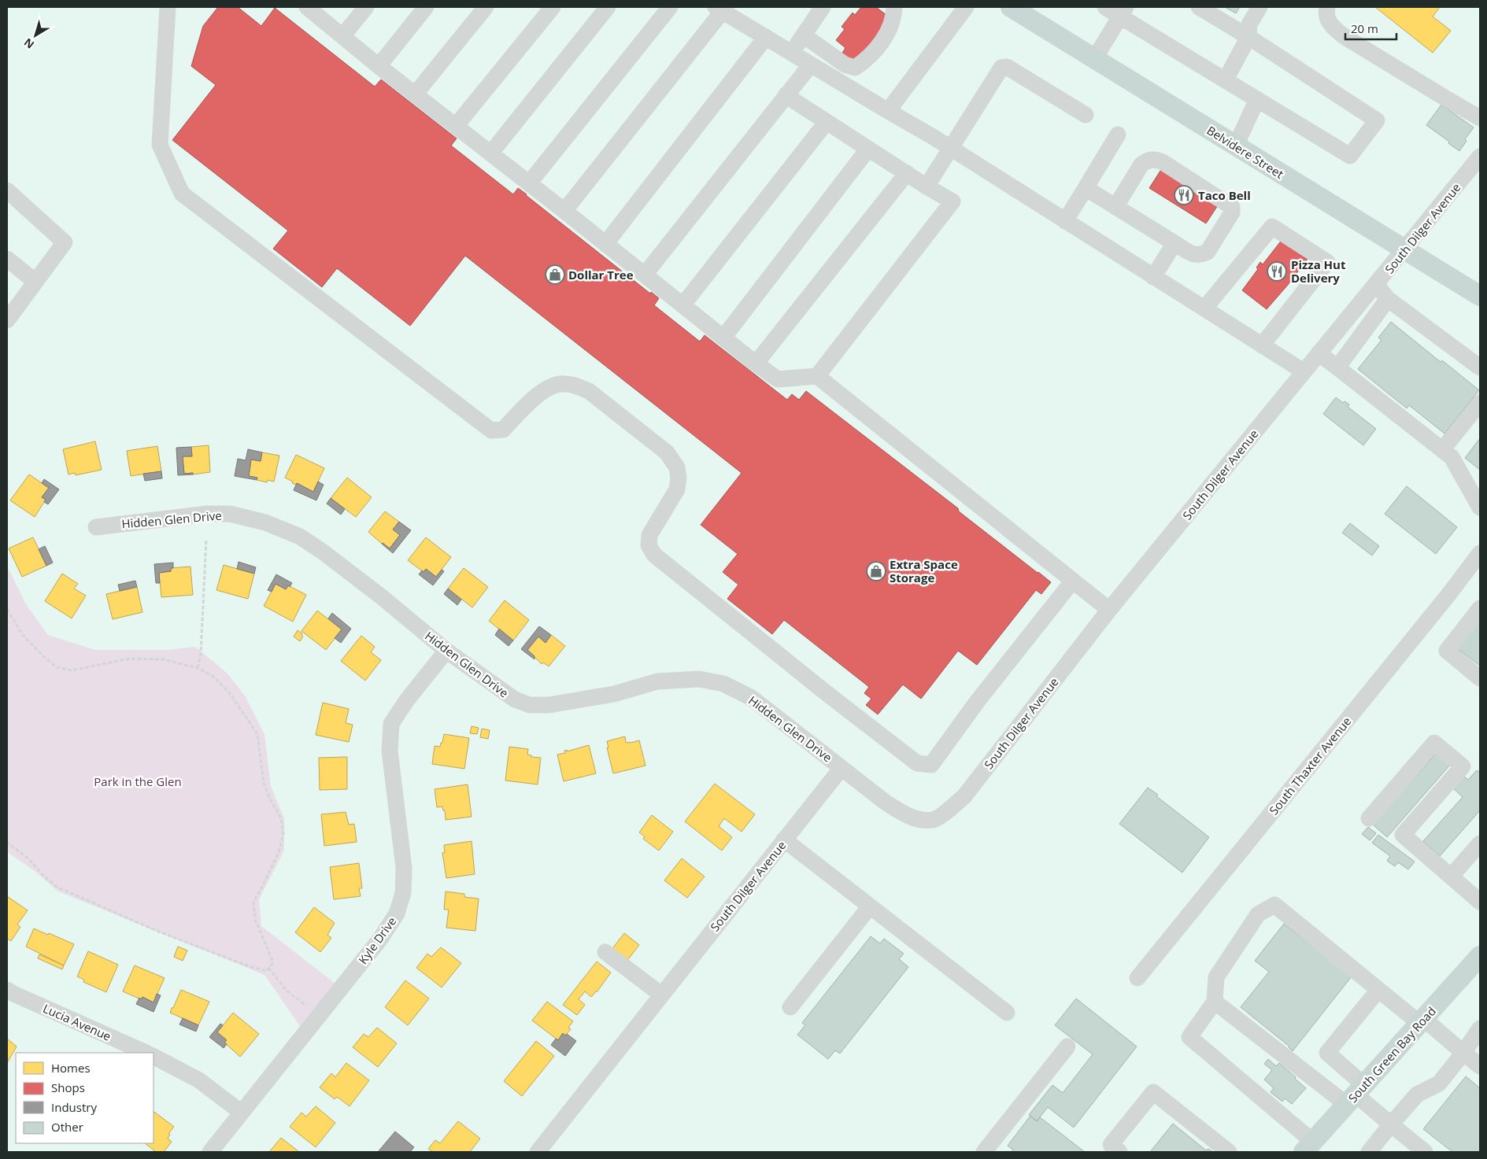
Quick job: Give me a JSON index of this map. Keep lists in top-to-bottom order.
{
  "streets": {
    "main road": ["Belvidere Street", "South Green Bay Road"],
    "street": [
      "South Dilger Avenue",
      "Hidden Glen Drive",
      "South Thaxter Avenue",
      "Kyle Drive",
      "Lucia Avenue"
    ]
  },
  "crossings": [
    ["Belvidere Street", "South Dilger Avenue"],
    ["South Dilger Avenue", "Hidden Glen Drive"],
    ["Hidden Glen Drive", "Kyle Drive"]
  ],
  "parks": ["Park in the Glen"],
  "places": {
    "restaurant": ["Taco Bell", "Pizza Hut Delivery"],
    "shop": ["Dollar Tree", "Extra Space Storage"]
  },
  "legend": [
    "Homes",
    "Shops",
    "Industry",
    "Other"
  ],
  "scale_bar": "20 m",
  "north": "bottom left"
}
